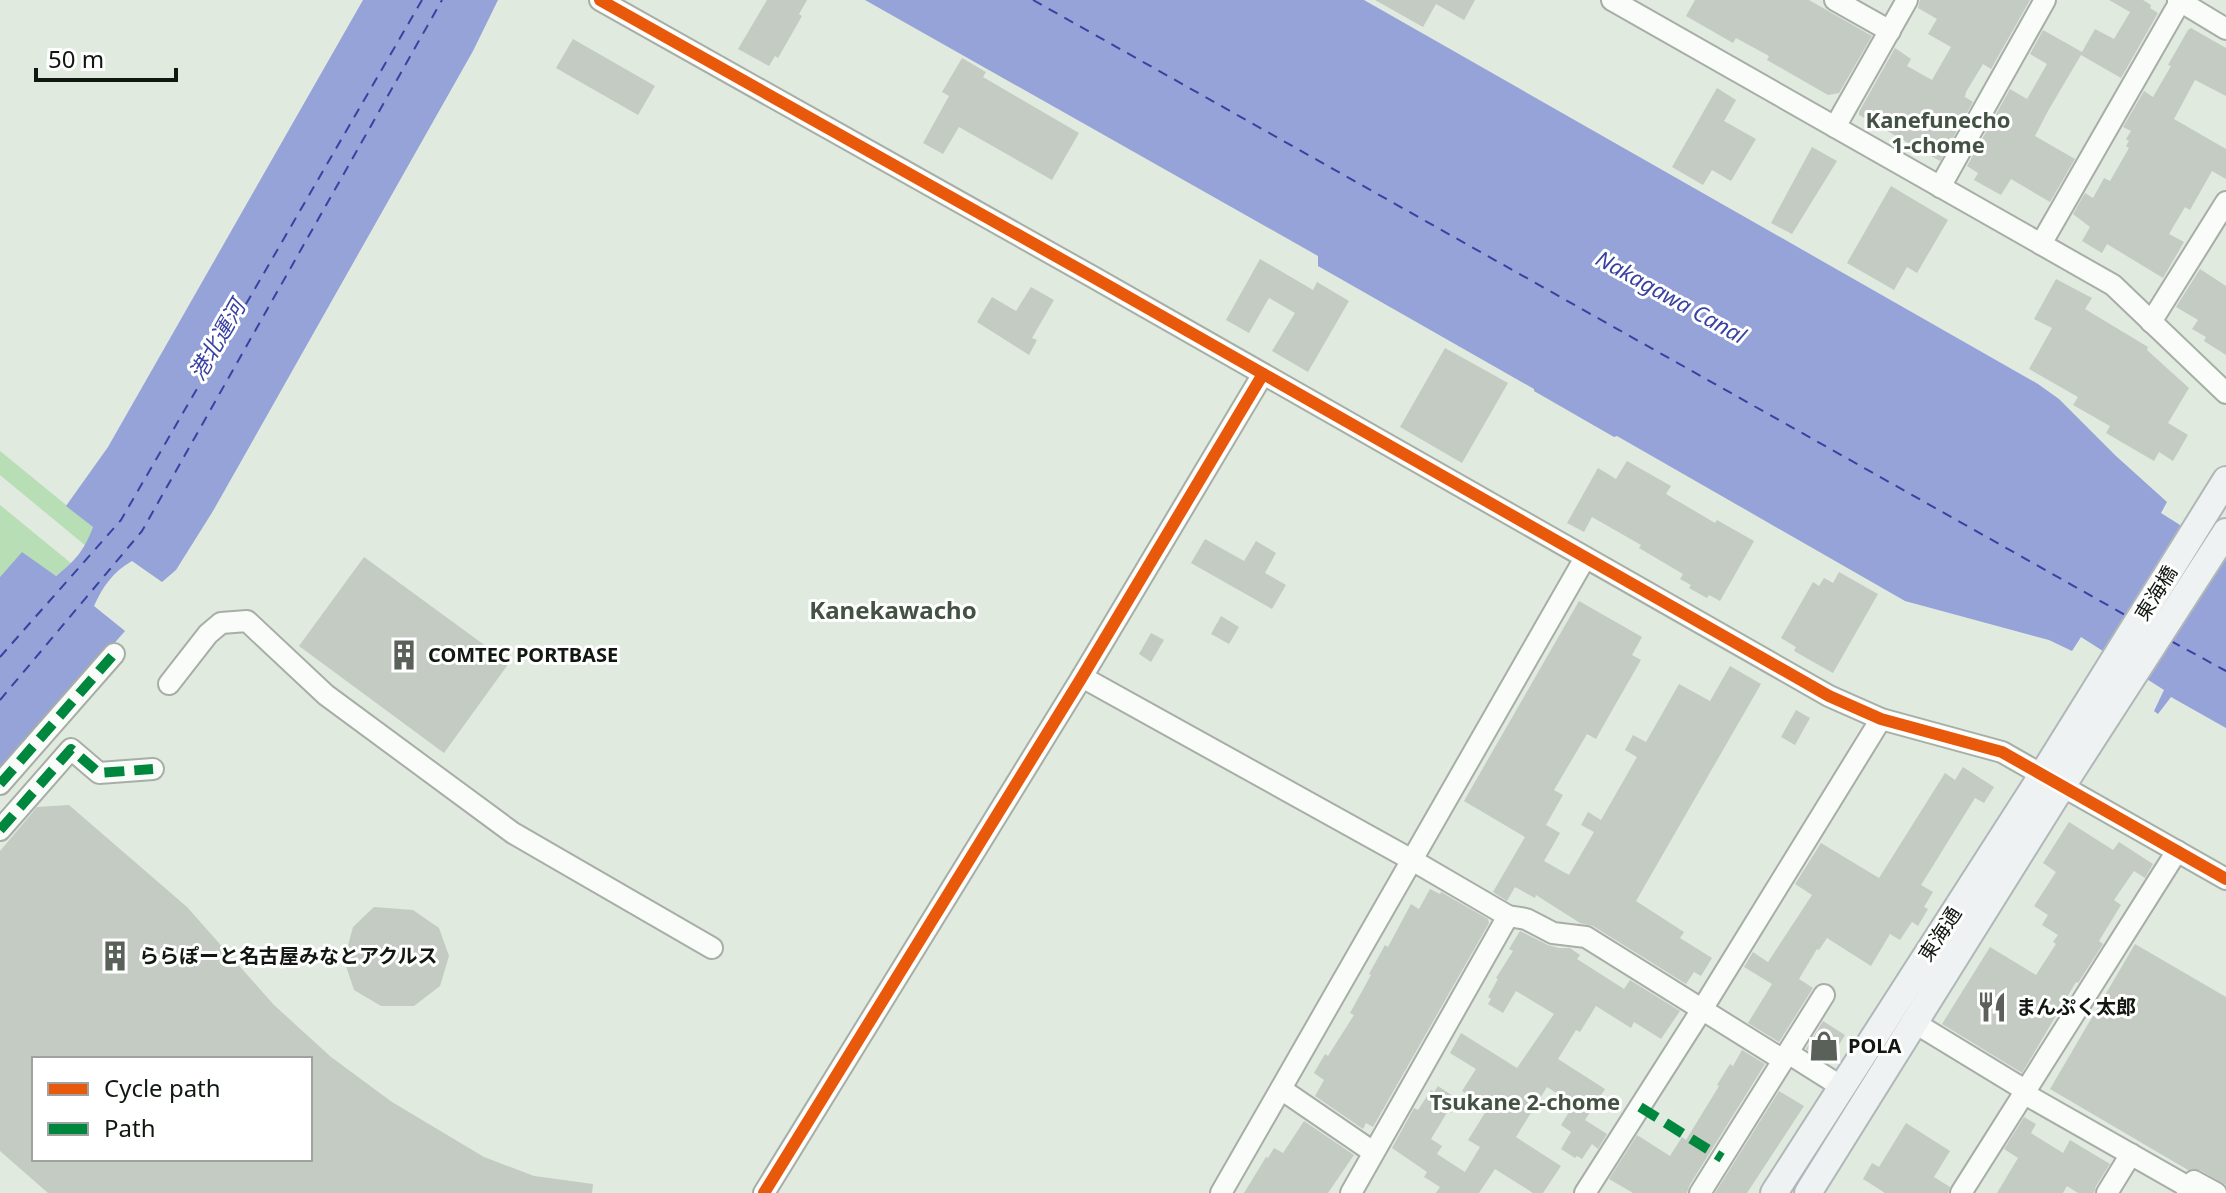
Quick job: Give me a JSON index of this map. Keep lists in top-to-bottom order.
{
  "streets": {
    "main road": ["東海橋", "東海通"]
  },
  "districts": ["Kanefunecho 1-chome", "Kanekawacho", "Tsukane 2-chome"],
  "water": ["Nakagawa Canal", "港北運河"],
  "places": {
    "building": ["COMTEC PORTBASE", "ららぽーと名古屋みなとアクルス"],
    "restaurant": ["まんぷく太郎"],
    "shop": ["POLA"]
  },
  "legend": ["Cycle path", "Path"],
  "scale_bar": "50 m"
}
